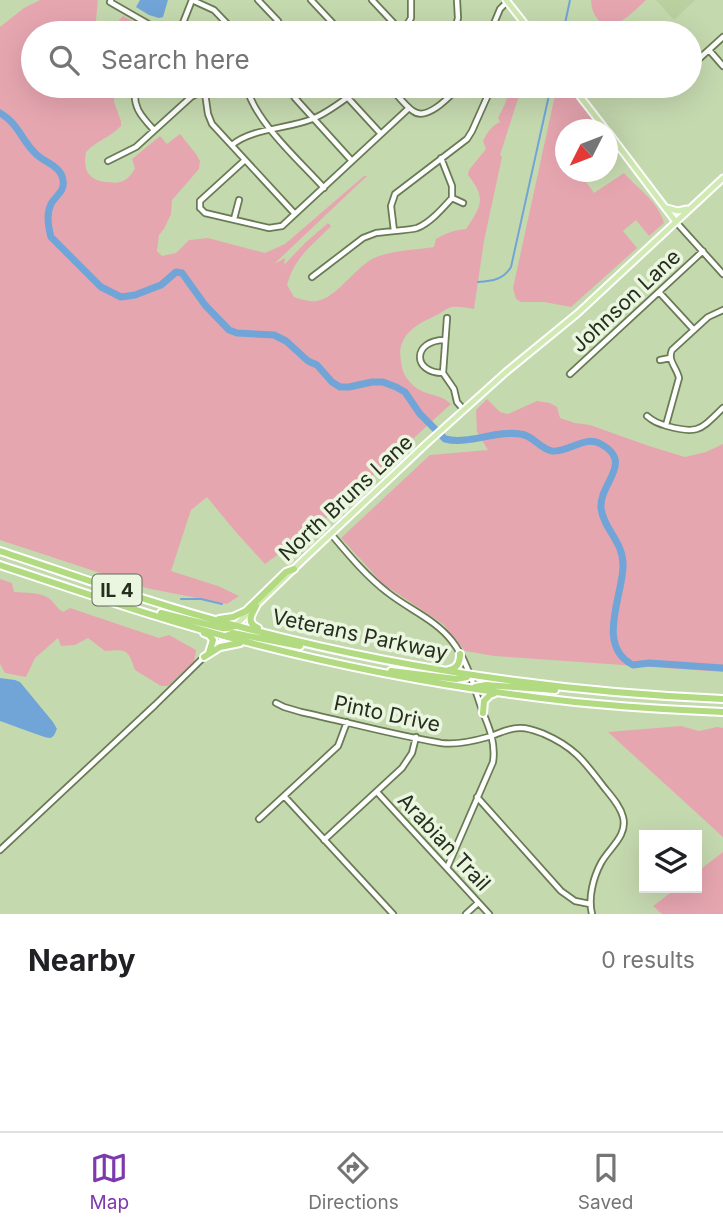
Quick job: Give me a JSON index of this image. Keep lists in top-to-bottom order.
{
  "streets": {
    "highway": ["IL 4", "Veterans Parkway"],
    "main road": ["North Bruns Lane"],
    "street": ["Johnson Lane", "Pinto Drive", "Arabian Trail"]
  },
  "crossings": [
    ["North Bruns Lane", "Veterans Parkway"]
  ],
  "north": "bottom left",
  "page": {
    "search": "Search here",
    "heading": ["Nearby", "0 results"],
    "nav": ["Map", "Directions", "Saved"]
  }
}
